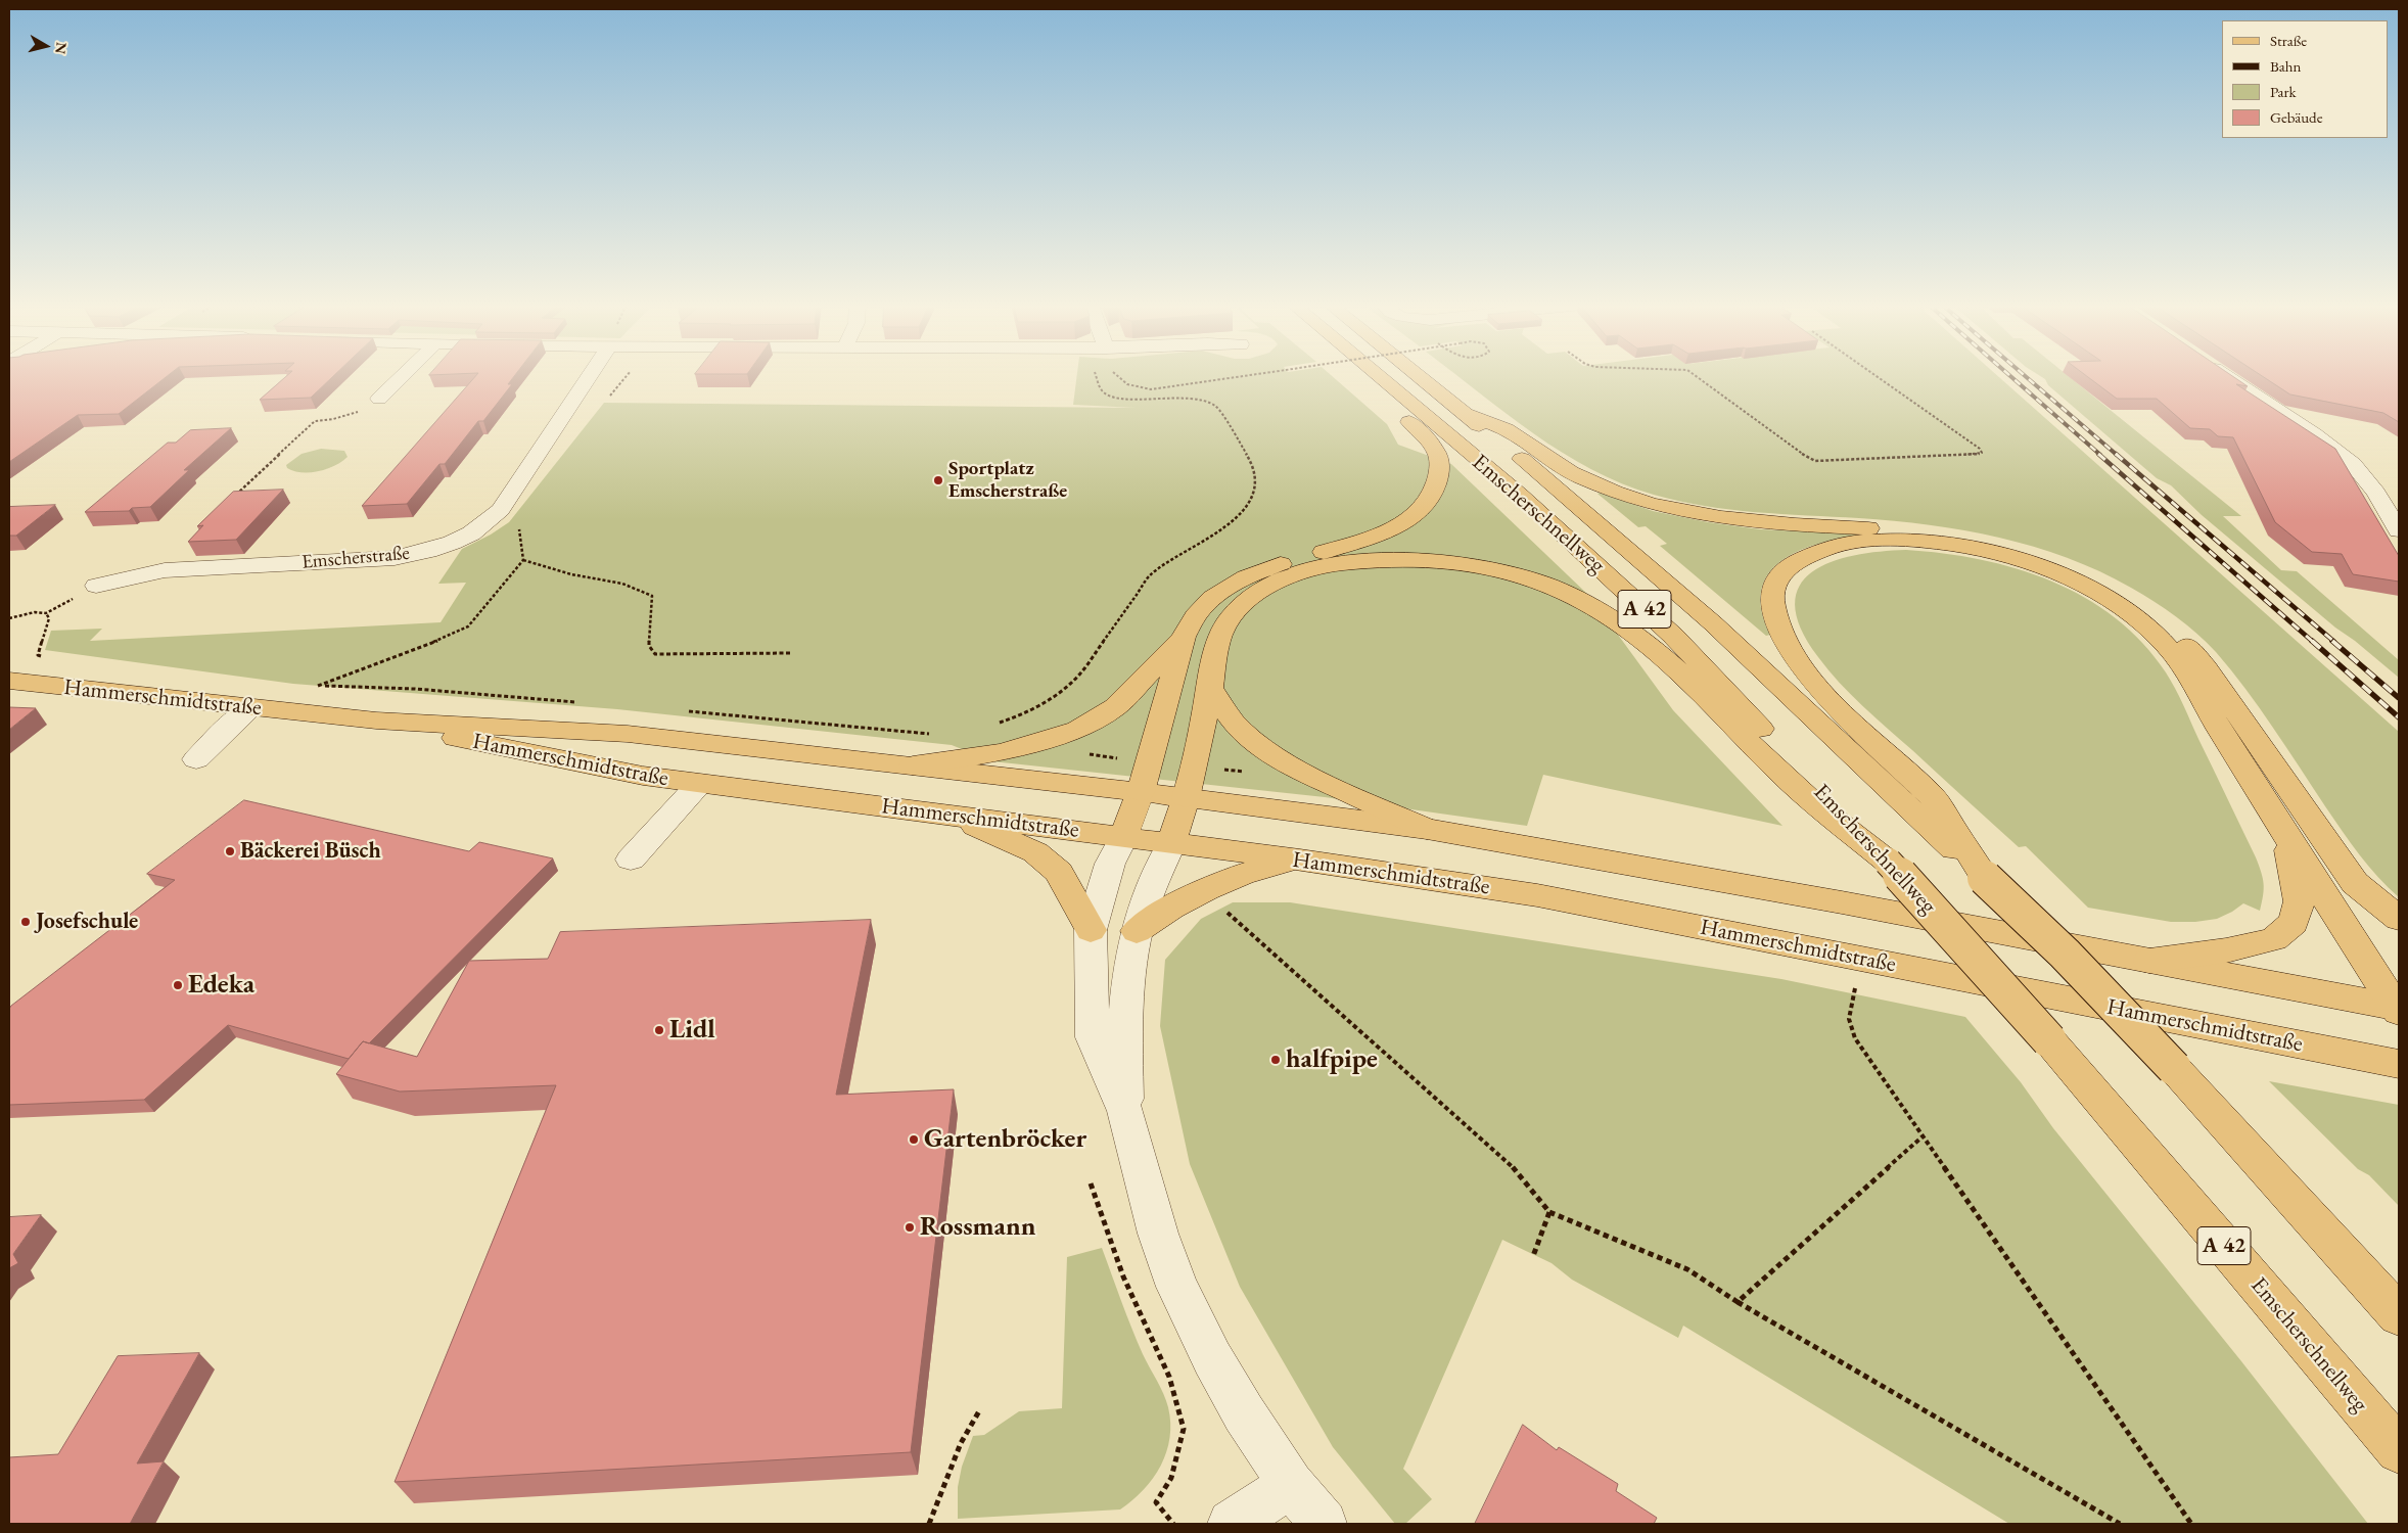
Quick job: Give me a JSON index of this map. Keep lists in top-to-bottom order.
{
  "streets": {
    "main road": ["Emscherschnellweg", "A 42", "Hammerschmidtstraße"],
    "street": ["Emscherstraße"]
  },
  "places": [
    "Sportplatz Emscherstraße",
    "Bäckerei Büsch",
    "Josefschule",
    "Edeka",
    "Lidl",
    "halfpipe",
    "Gartenbröcker",
    "Rossmann"
  ],
  "legend": [
    "Straße",
    "Bahn",
    "Park",
    "Gebäude"
  ],
  "north": "right"
}
